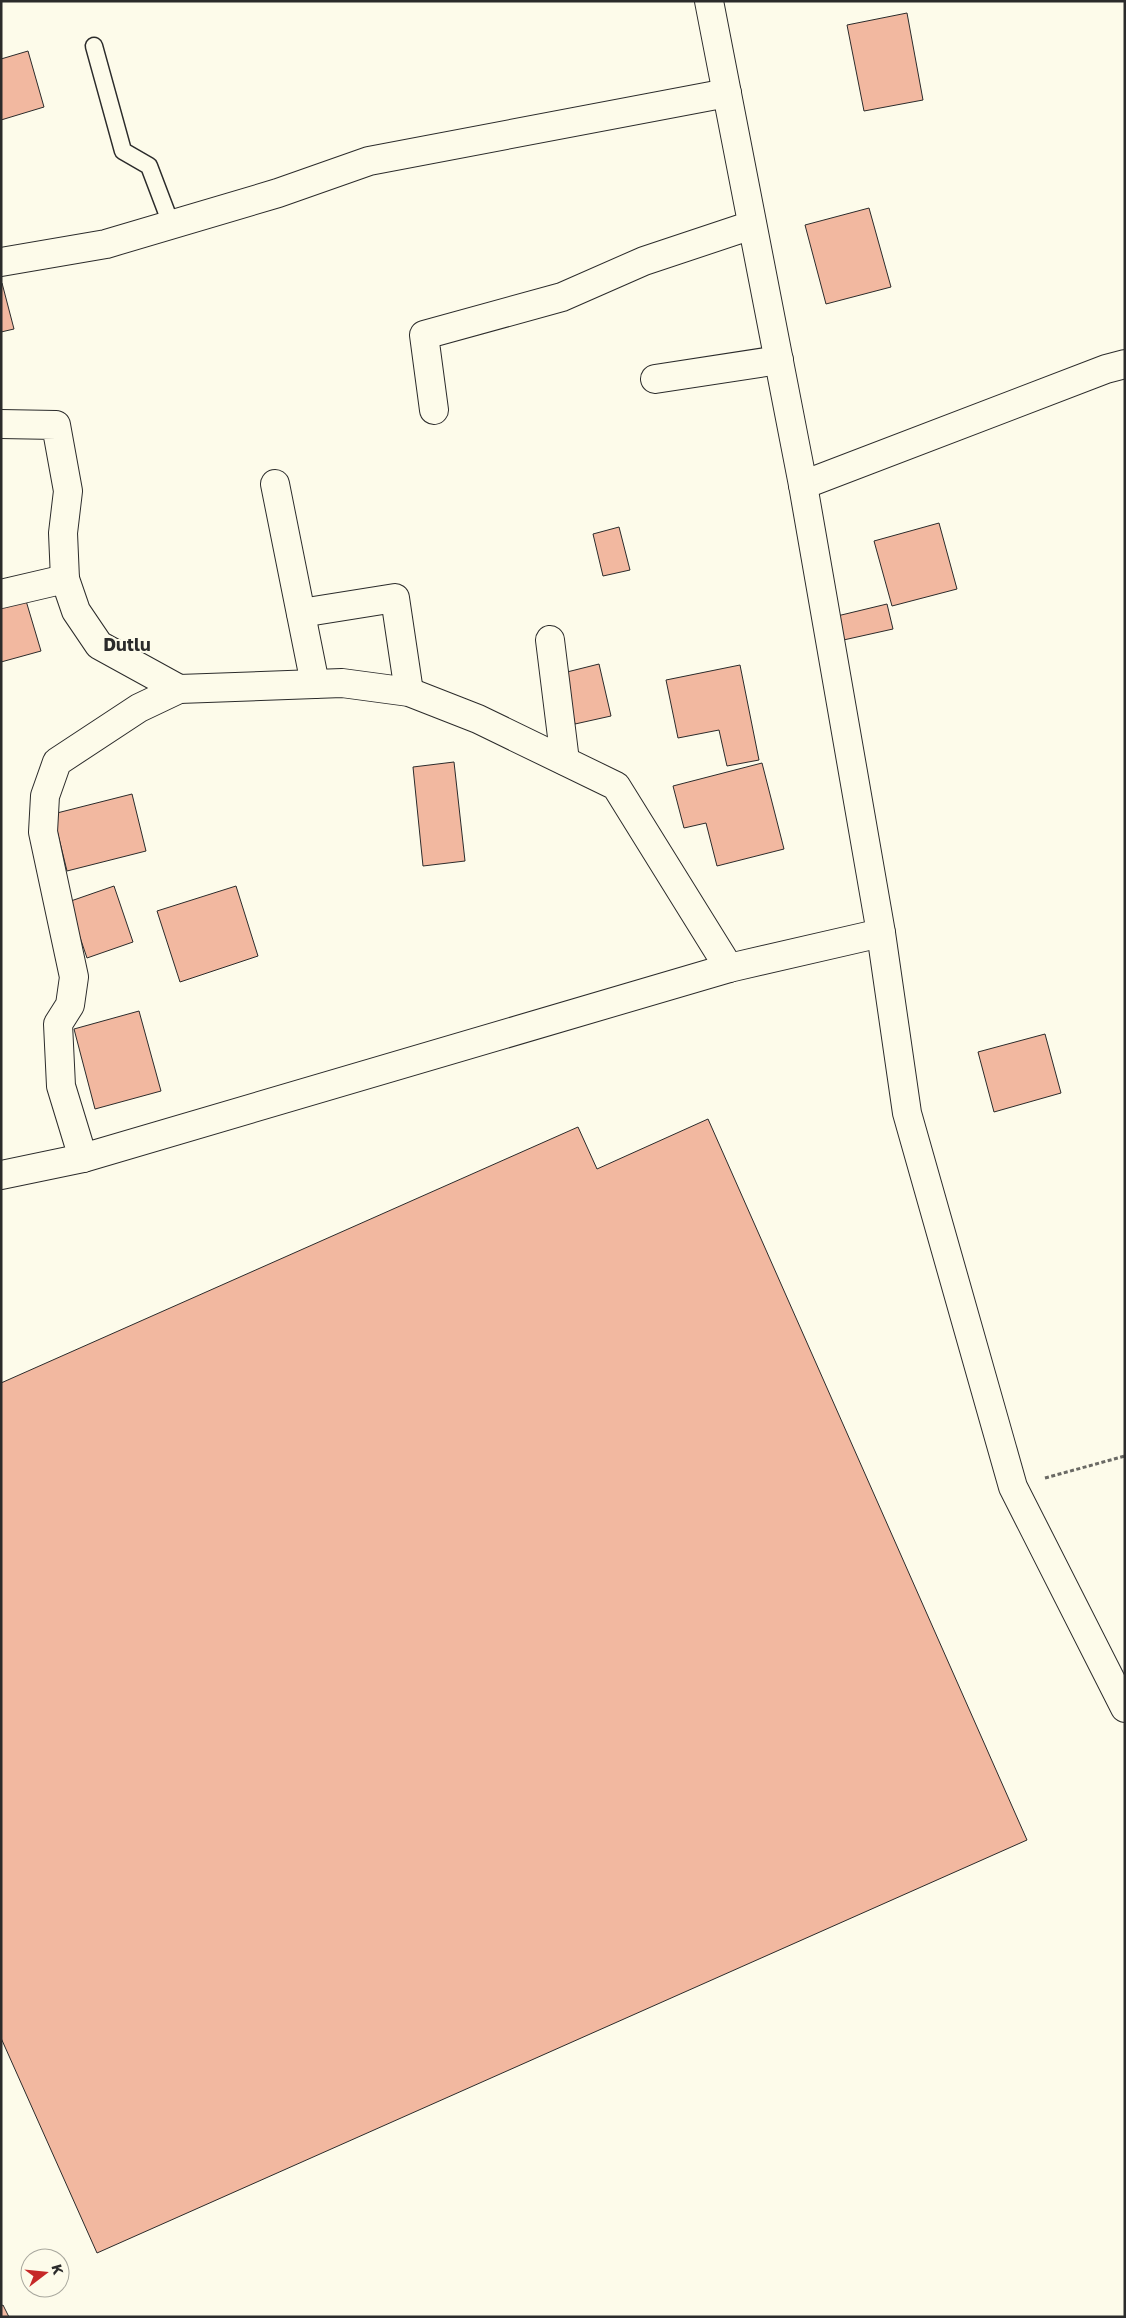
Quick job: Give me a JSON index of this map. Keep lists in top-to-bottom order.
{
  "districts": ["Dutlu"],
  "north": "right"
}
